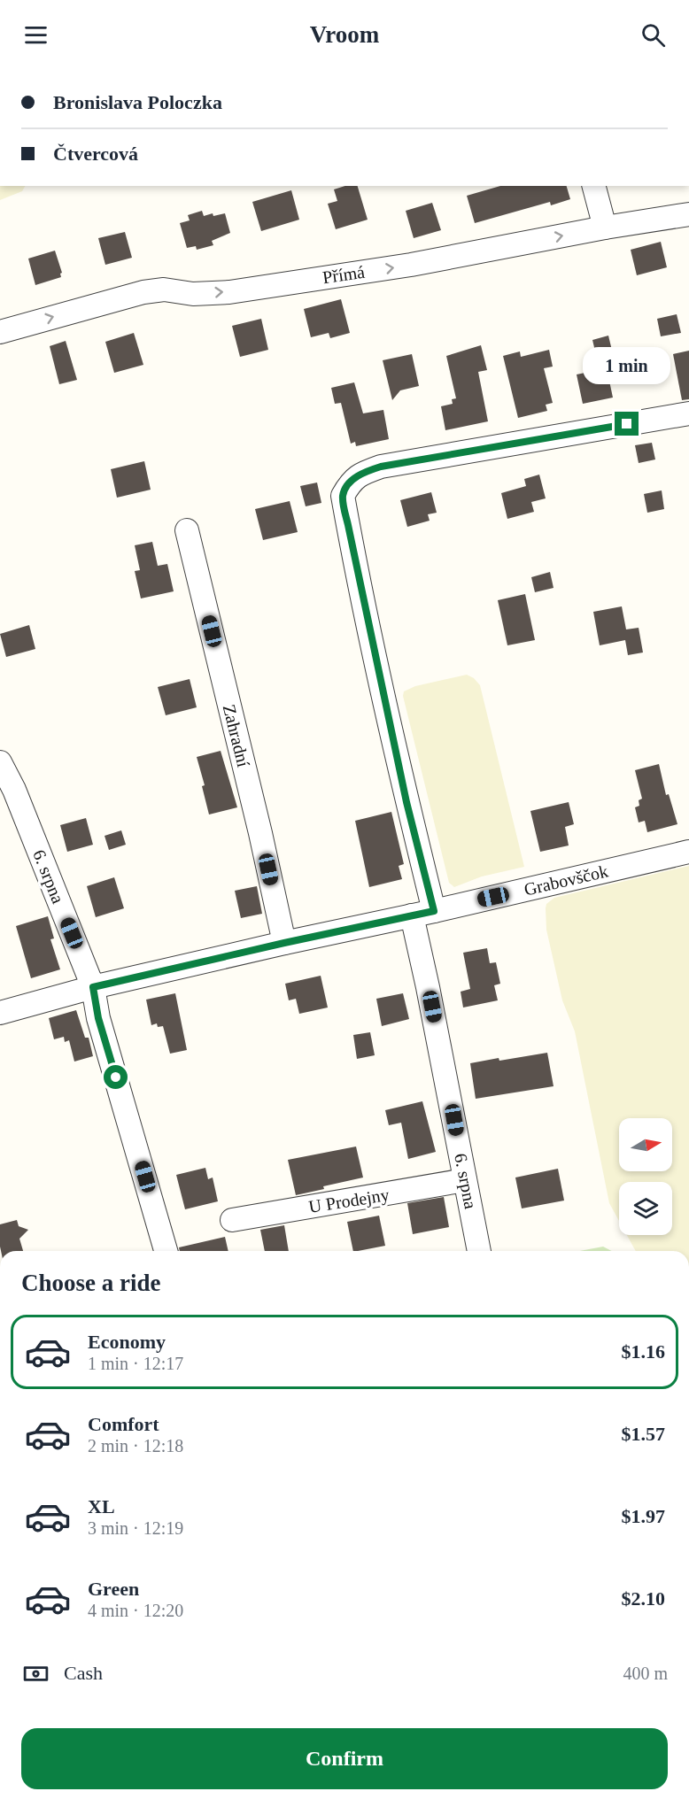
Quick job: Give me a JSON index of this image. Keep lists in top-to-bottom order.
{
  "streets": {
    "street": [
      "Přímá",
      "Zahradní",
      "6. srpna",
      "Grabovščok",
      "U Prodejny"
    ]
  },
  "crossings": [
    ["6. srpna", "Grabovščok"],
    ["6. srpna", "U Prodejny"]
  ],
  "one_way": ["Přímá"],
  "north": "right",
  "page": {
    "header": "Vroom",
    "banner": ["Bronislava Poloczka", "Čtvercová"],
    "bubble": "1 min",
    "heading": "Choose a ride",
    "list": [
      {
        "name": "Economy",
        "note": "1 min · 12:17",
        "value": "$1.16"
      },
      {
        "name": "Comfort",
        "note": "2 min · 12:18",
        "value": "$1.57"
      },
      {
        "name": "XL",
        "note": "3 min · 12:19",
        "value": "$1.97"
      },
      {
        "name": "Green",
        "note": "4 min · 12:20",
        "value": "$2.10"
      }
    ],
    "pay": ["Cash", "400 m"],
    "buttons": "Confirm"
  }
}
